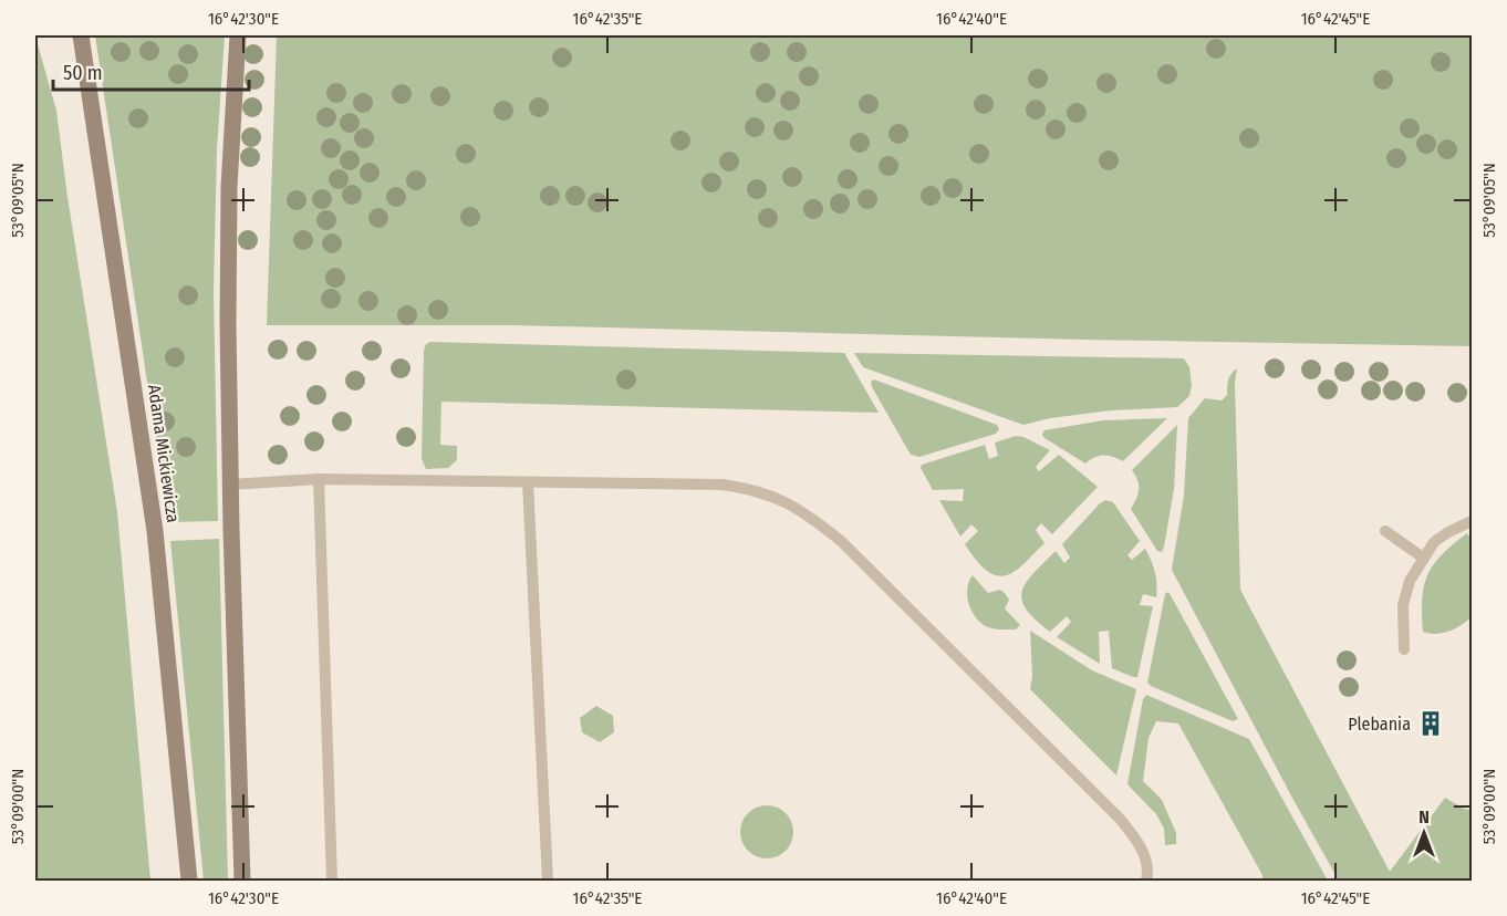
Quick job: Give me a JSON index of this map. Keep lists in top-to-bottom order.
{
  "streets": {
    "street": ["Adama Mickiewicza"]
  },
  "places": {
    "building": ["Plebania"]
  },
  "scale_bar": "50 m",
  "north": "top",
  "coordinates": [
    "16°42'30\"E",
    "16°42'35\"E",
    "16°42'40\"E",
    "16°42'45\"E",
    "53°09'05\"N",
    "53°09'00\"N"
  ]
}
